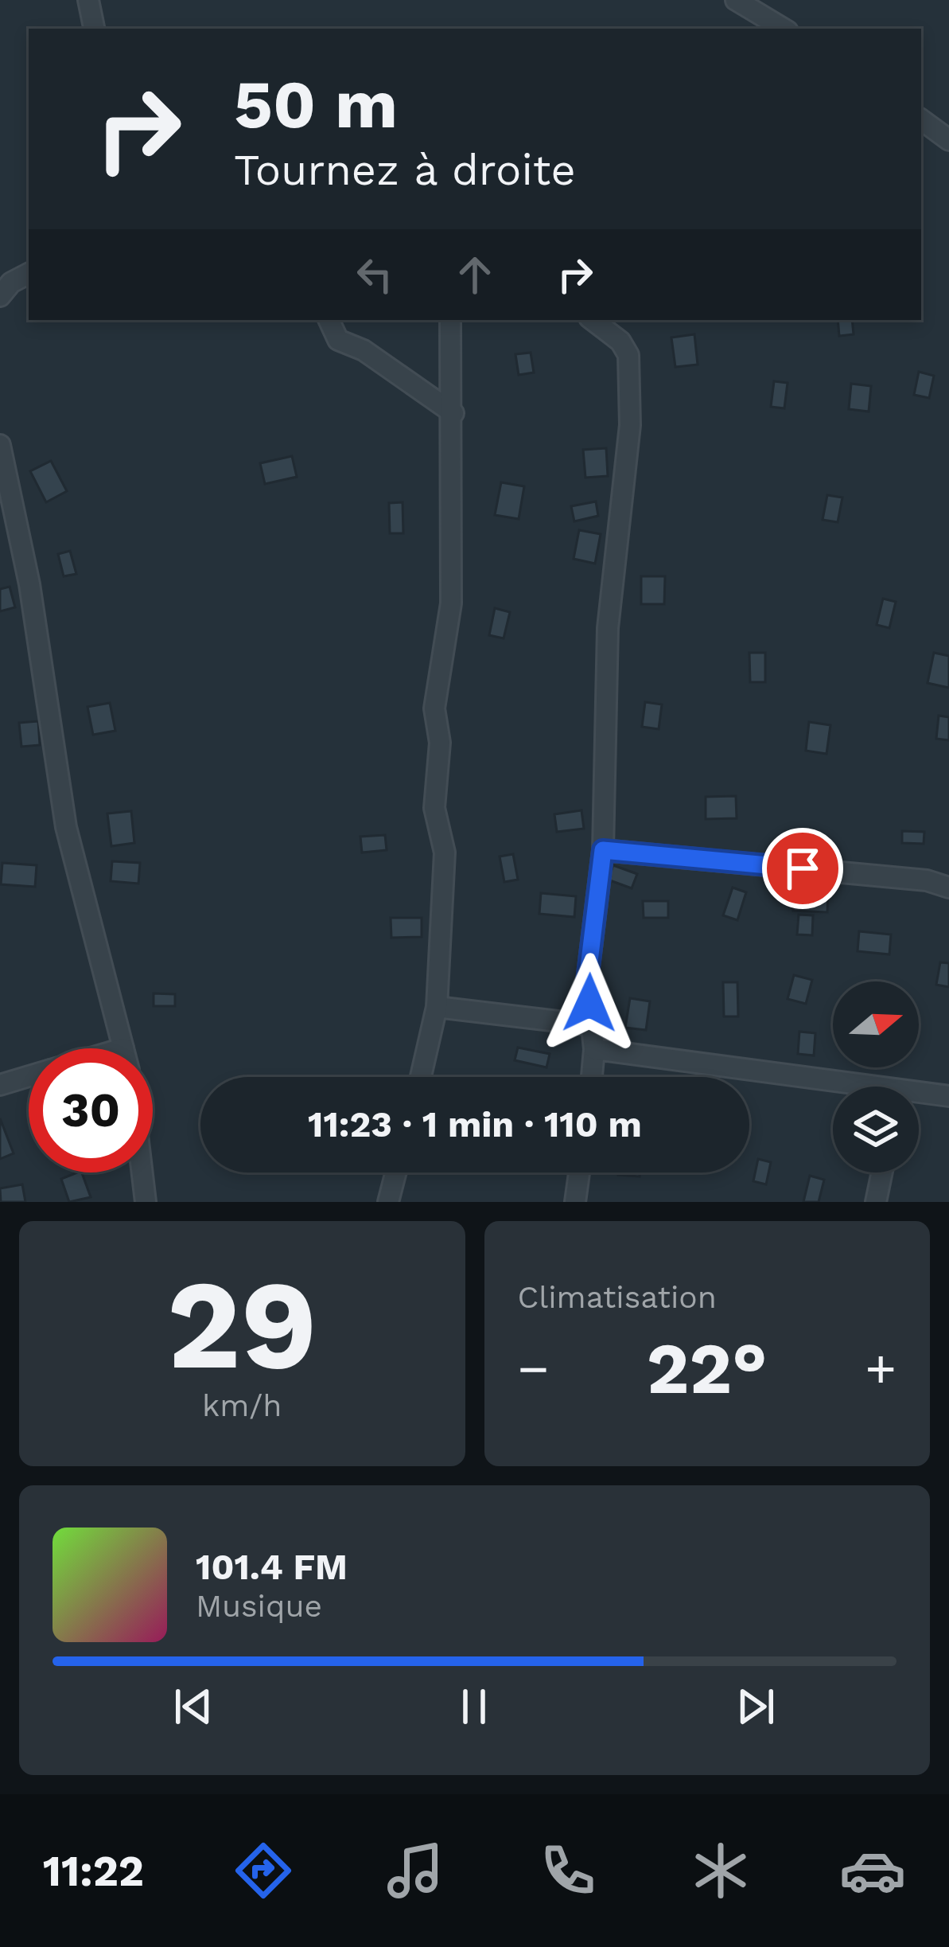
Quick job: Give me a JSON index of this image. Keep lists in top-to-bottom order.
{
  "north": "right",
  "page": {
    "turn": ["50 m", "Tournez à droite"],
    "limit": "30",
    "trip": "11:23 · 1 min · 110 m",
    "tile": [
      ["29", "km/h"],
      "Climatisation"
    ],
    "heat": ["−", "22°", "+"],
    "song": ["101.4 FM", "Musique"],
    "tabs": "11:22"
  }
}
